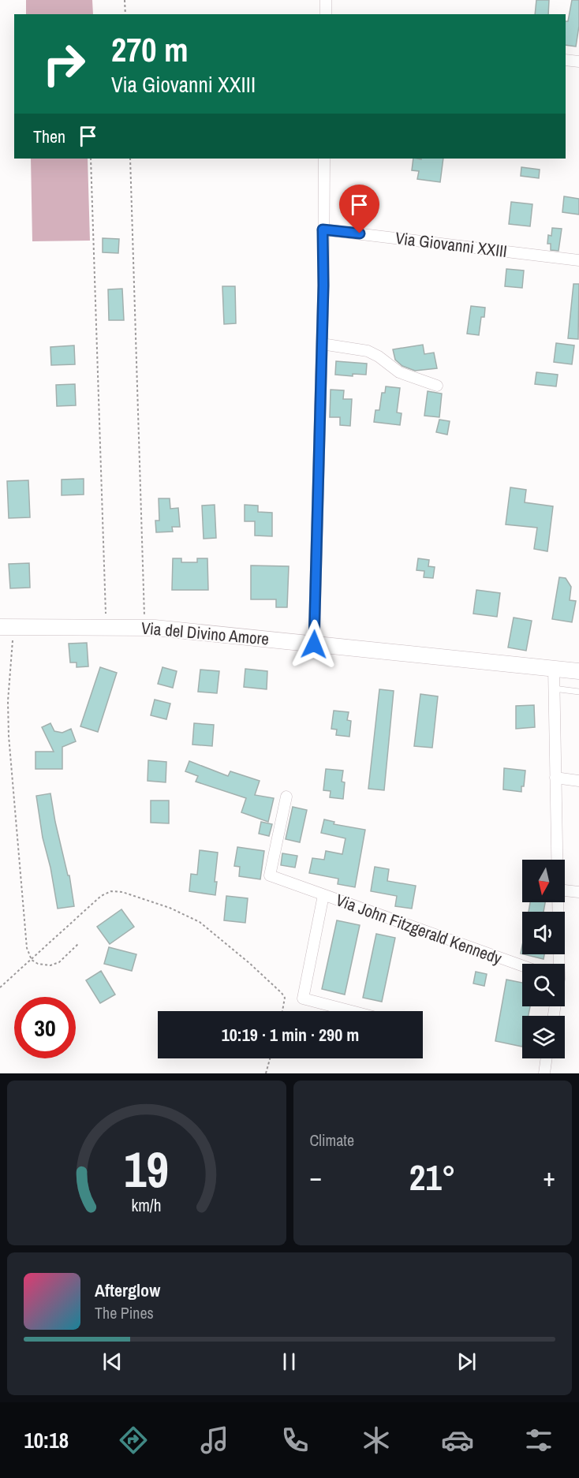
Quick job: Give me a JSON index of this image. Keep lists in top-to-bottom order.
{
  "streets": {
    "main road": ["Via del Divino Amore"],
    "street": ["Via Giovanni XXIII", "Via John Fitzgerald Kennedy"]
  },
  "north": "bottom",
  "page": {
    "turn": ["270 m", "Via Giovanni XXIII"],
    "then": "Then",
    "limit": "30",
    "trip": "10:19 · 1 min · 290 m",
    "tile": "Climate",
    "heat": ["−", "21°", "+"],
    "song": ["Afterglow", "The Pines"],
    "tabs": "10:18",
    "gauge": ["19", "km/h"]
  }
}
